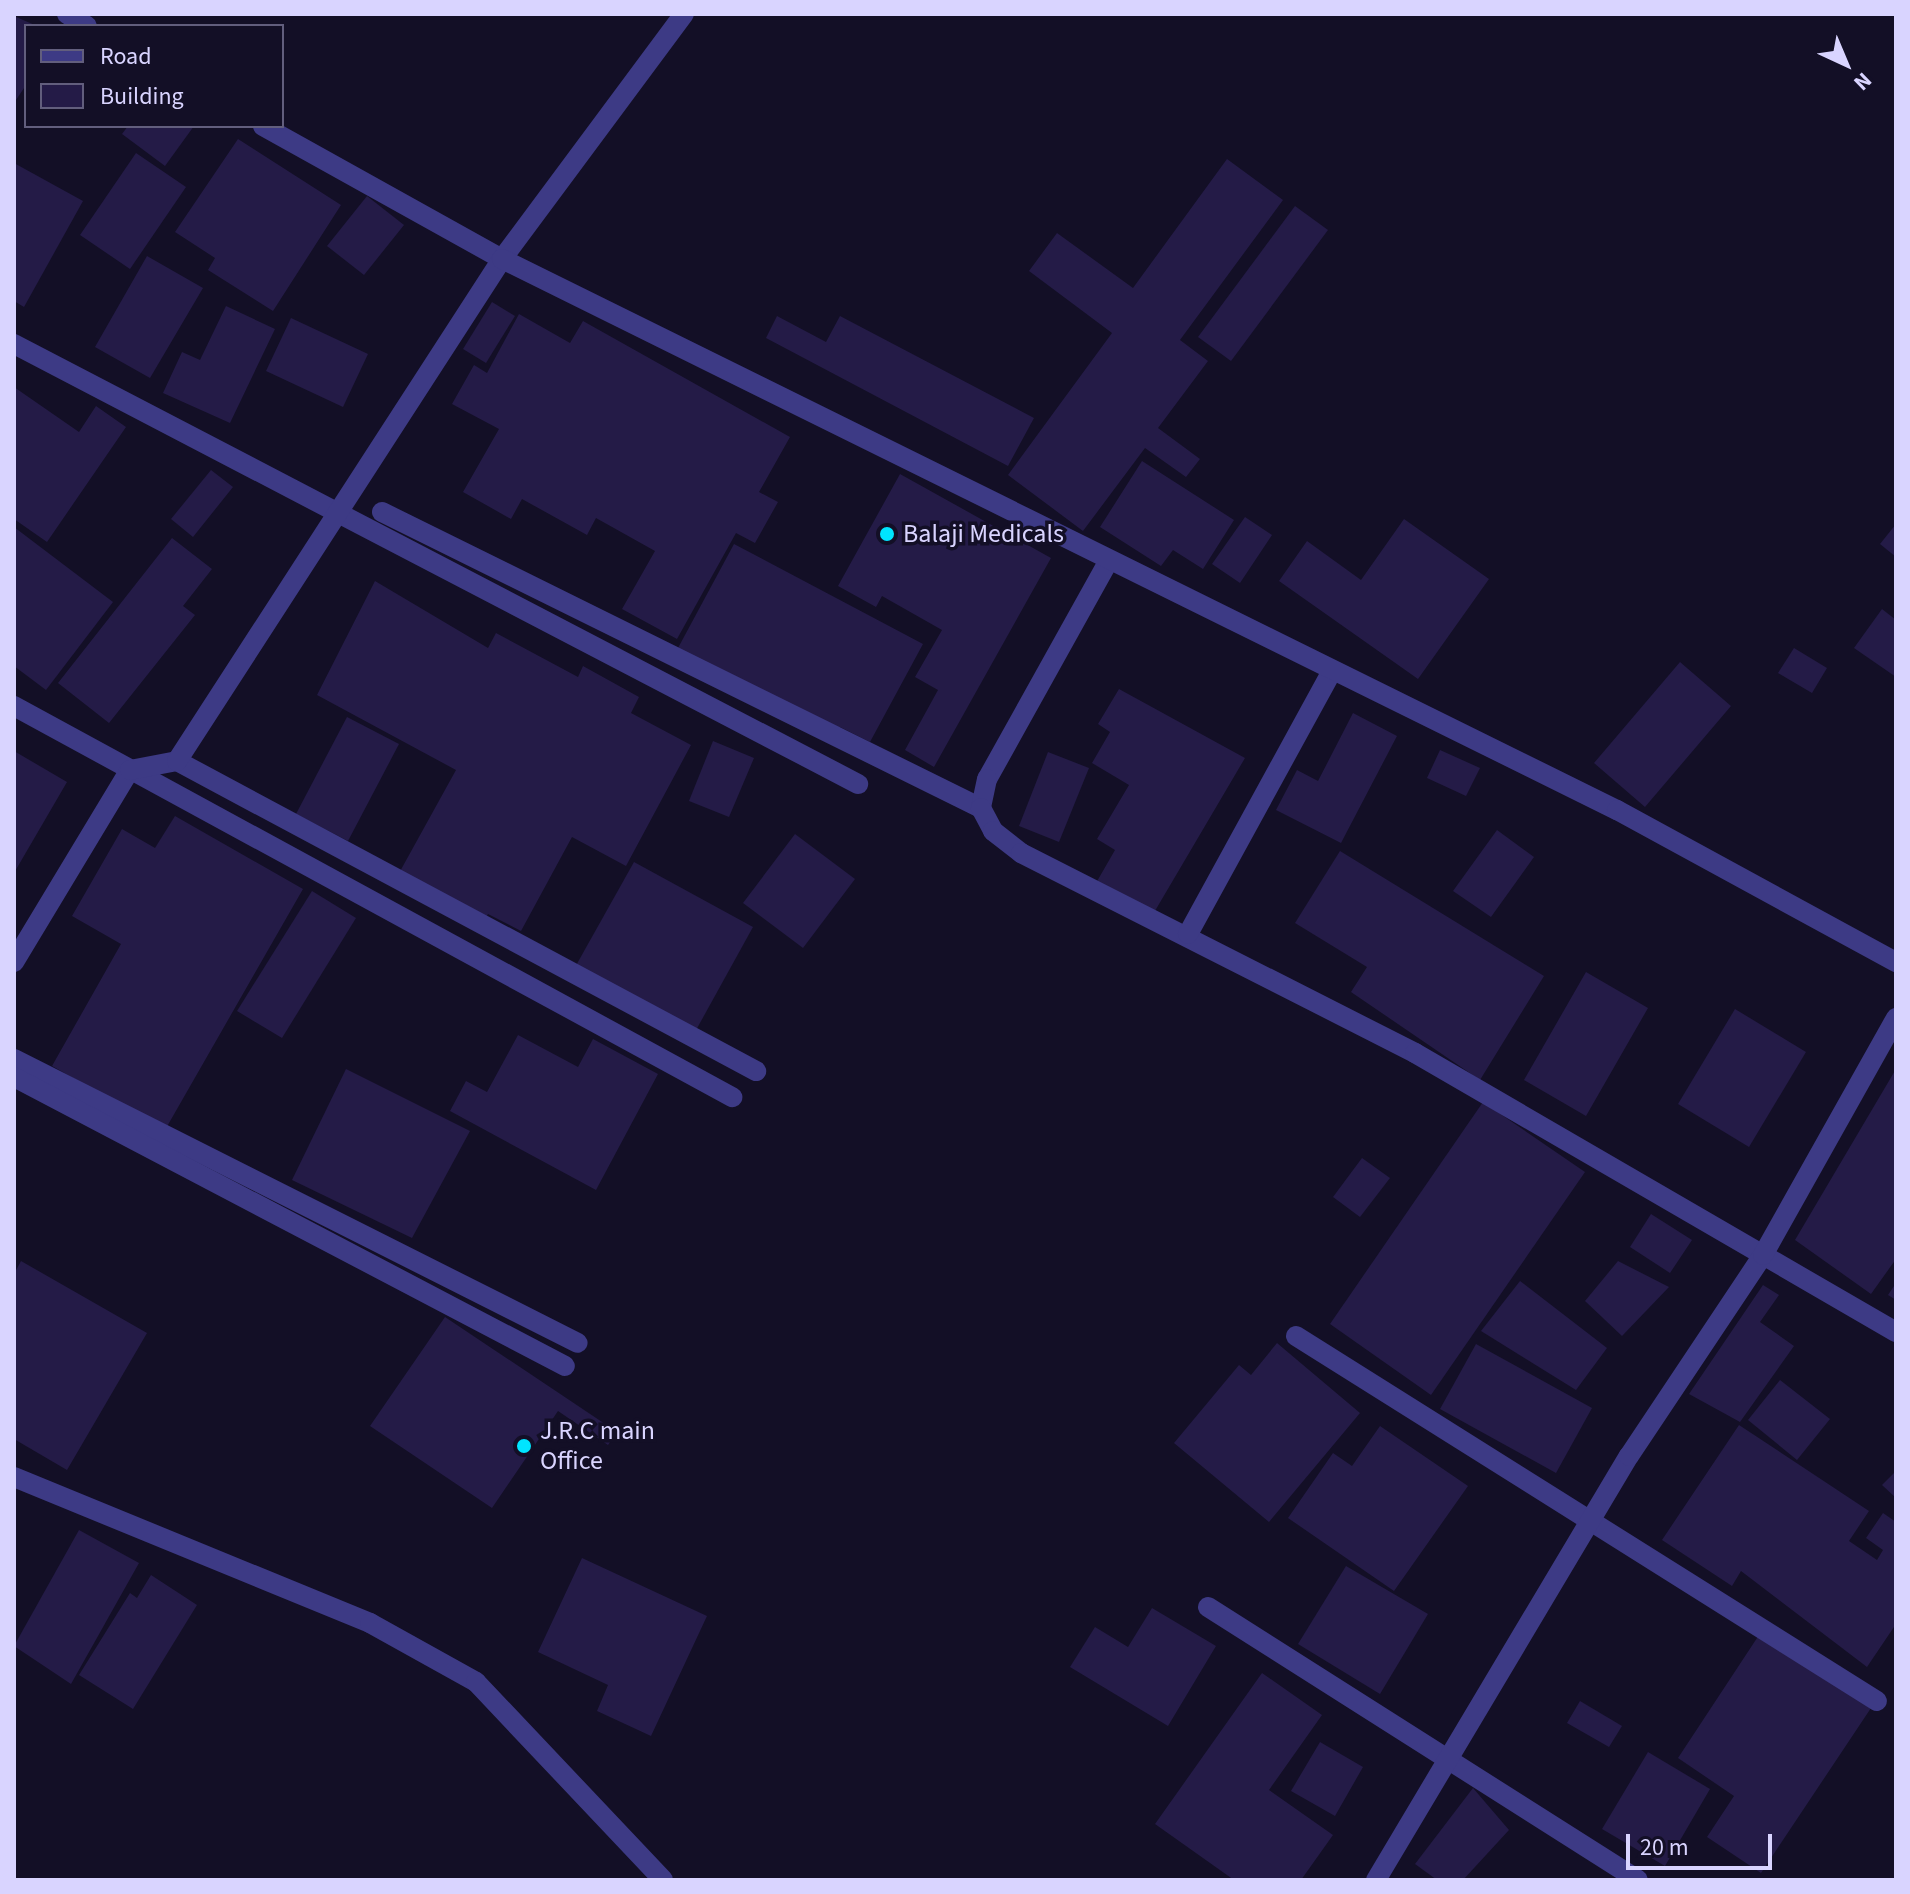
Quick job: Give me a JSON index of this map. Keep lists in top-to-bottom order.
{
  "places": ["Balaji Medicals", "J.R.C main Office"],
  "legend": ["Road", "Building"],
  "scale_bar": "20 m",
  "north": "bottom right"
}
